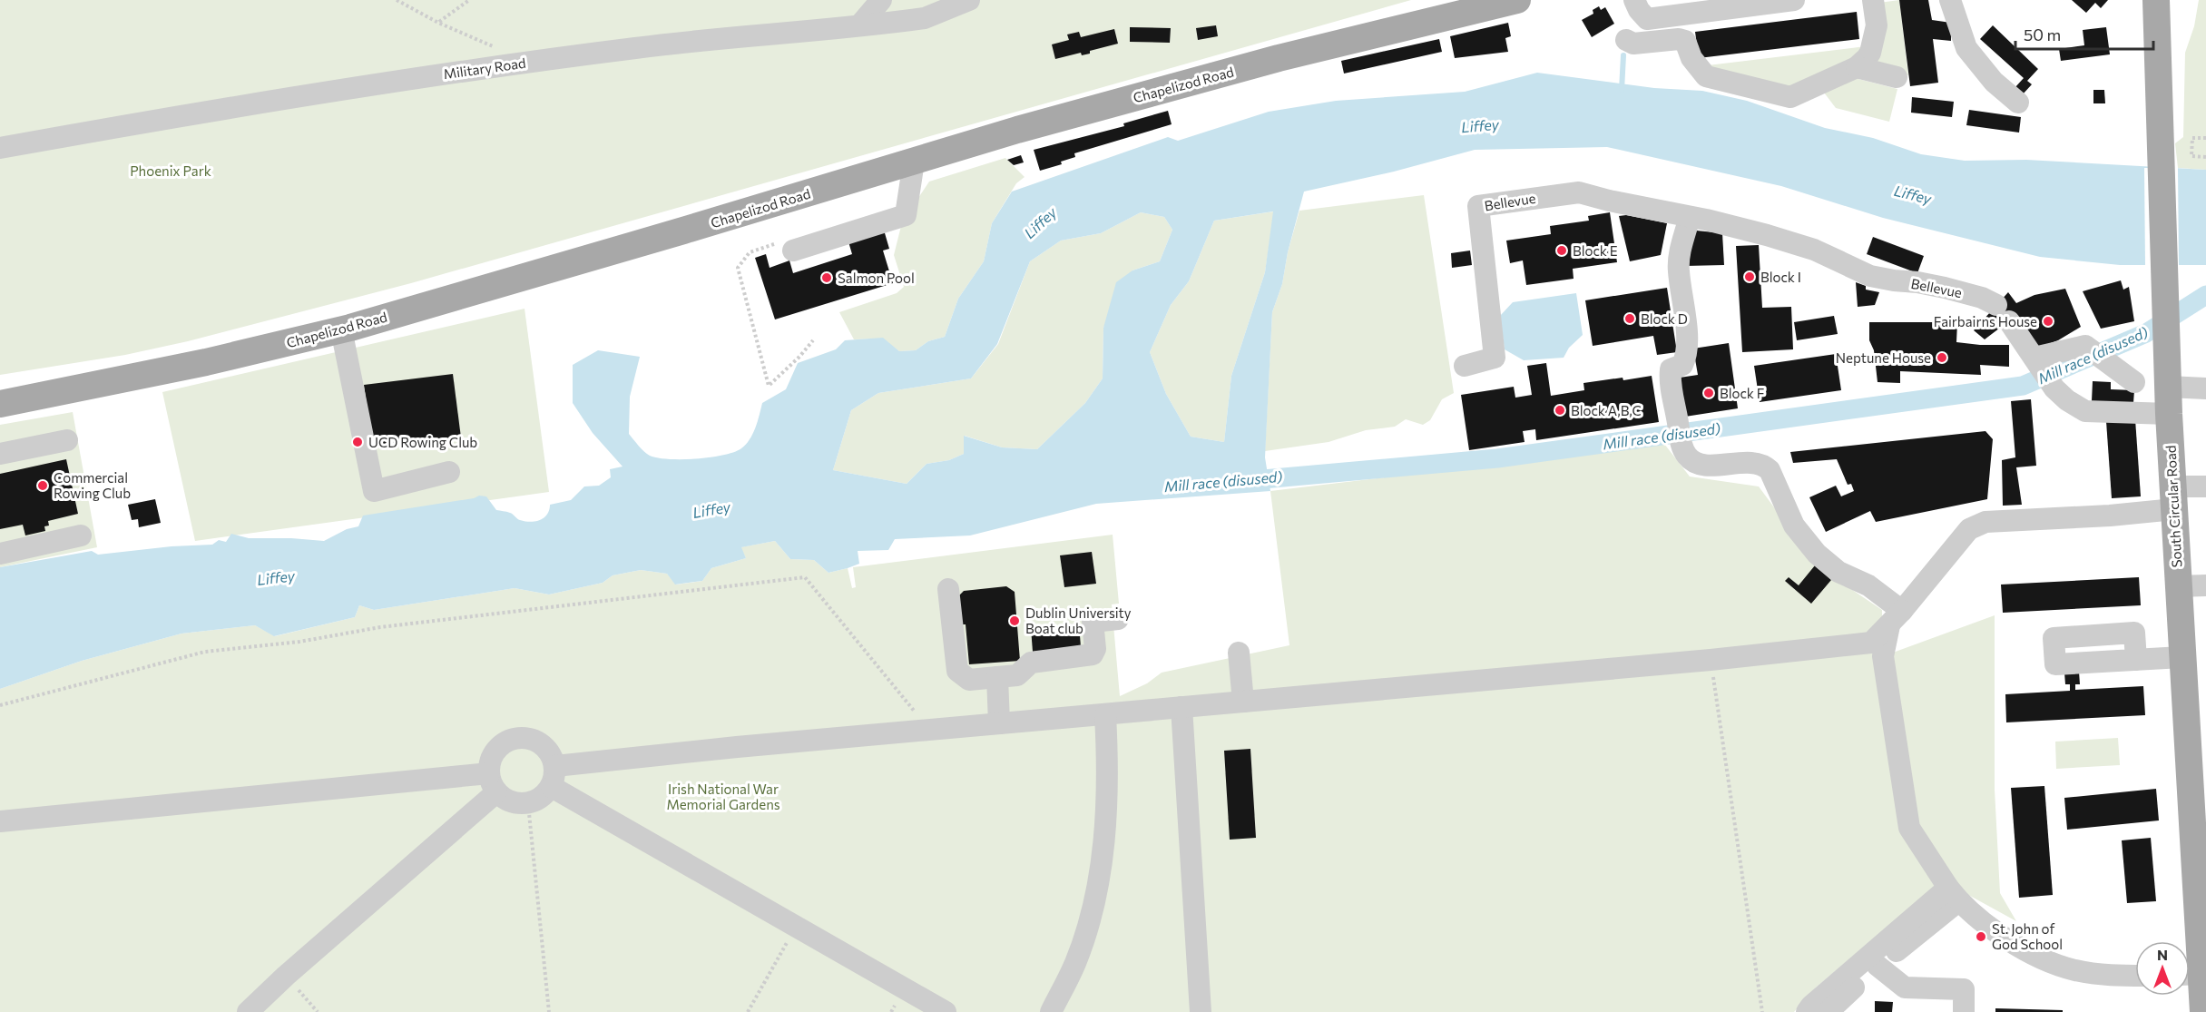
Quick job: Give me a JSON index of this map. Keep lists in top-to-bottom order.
{
  "streets": {
    "main road": ["Chapelizod Road", "South Circular Road"],
    "street": ["Military Road", "Bellevue"]
  },
  "crossings": [
    ["Bellevue", "South Circular Road"]
  ],
  "water": ["Liffey", "Mill race (disused)"],
  "parks": ["Phoenix Park", "Irish National War Memorial Gardens"],
  "places": [
    "Block E",
    "Block I",
    "Salmon Pool",
    "Block D",
    "Fairbairns House",
    "Neptune House",
    "Block F",
    "Block A,B,C",
    "UCD Rowing Club",
    "Commercial Rowing Club",
    "Dublin University Boat club",
    "St. John of God School"
  ],
  "scale_bar": "50 m",
  "north": "top"
}
